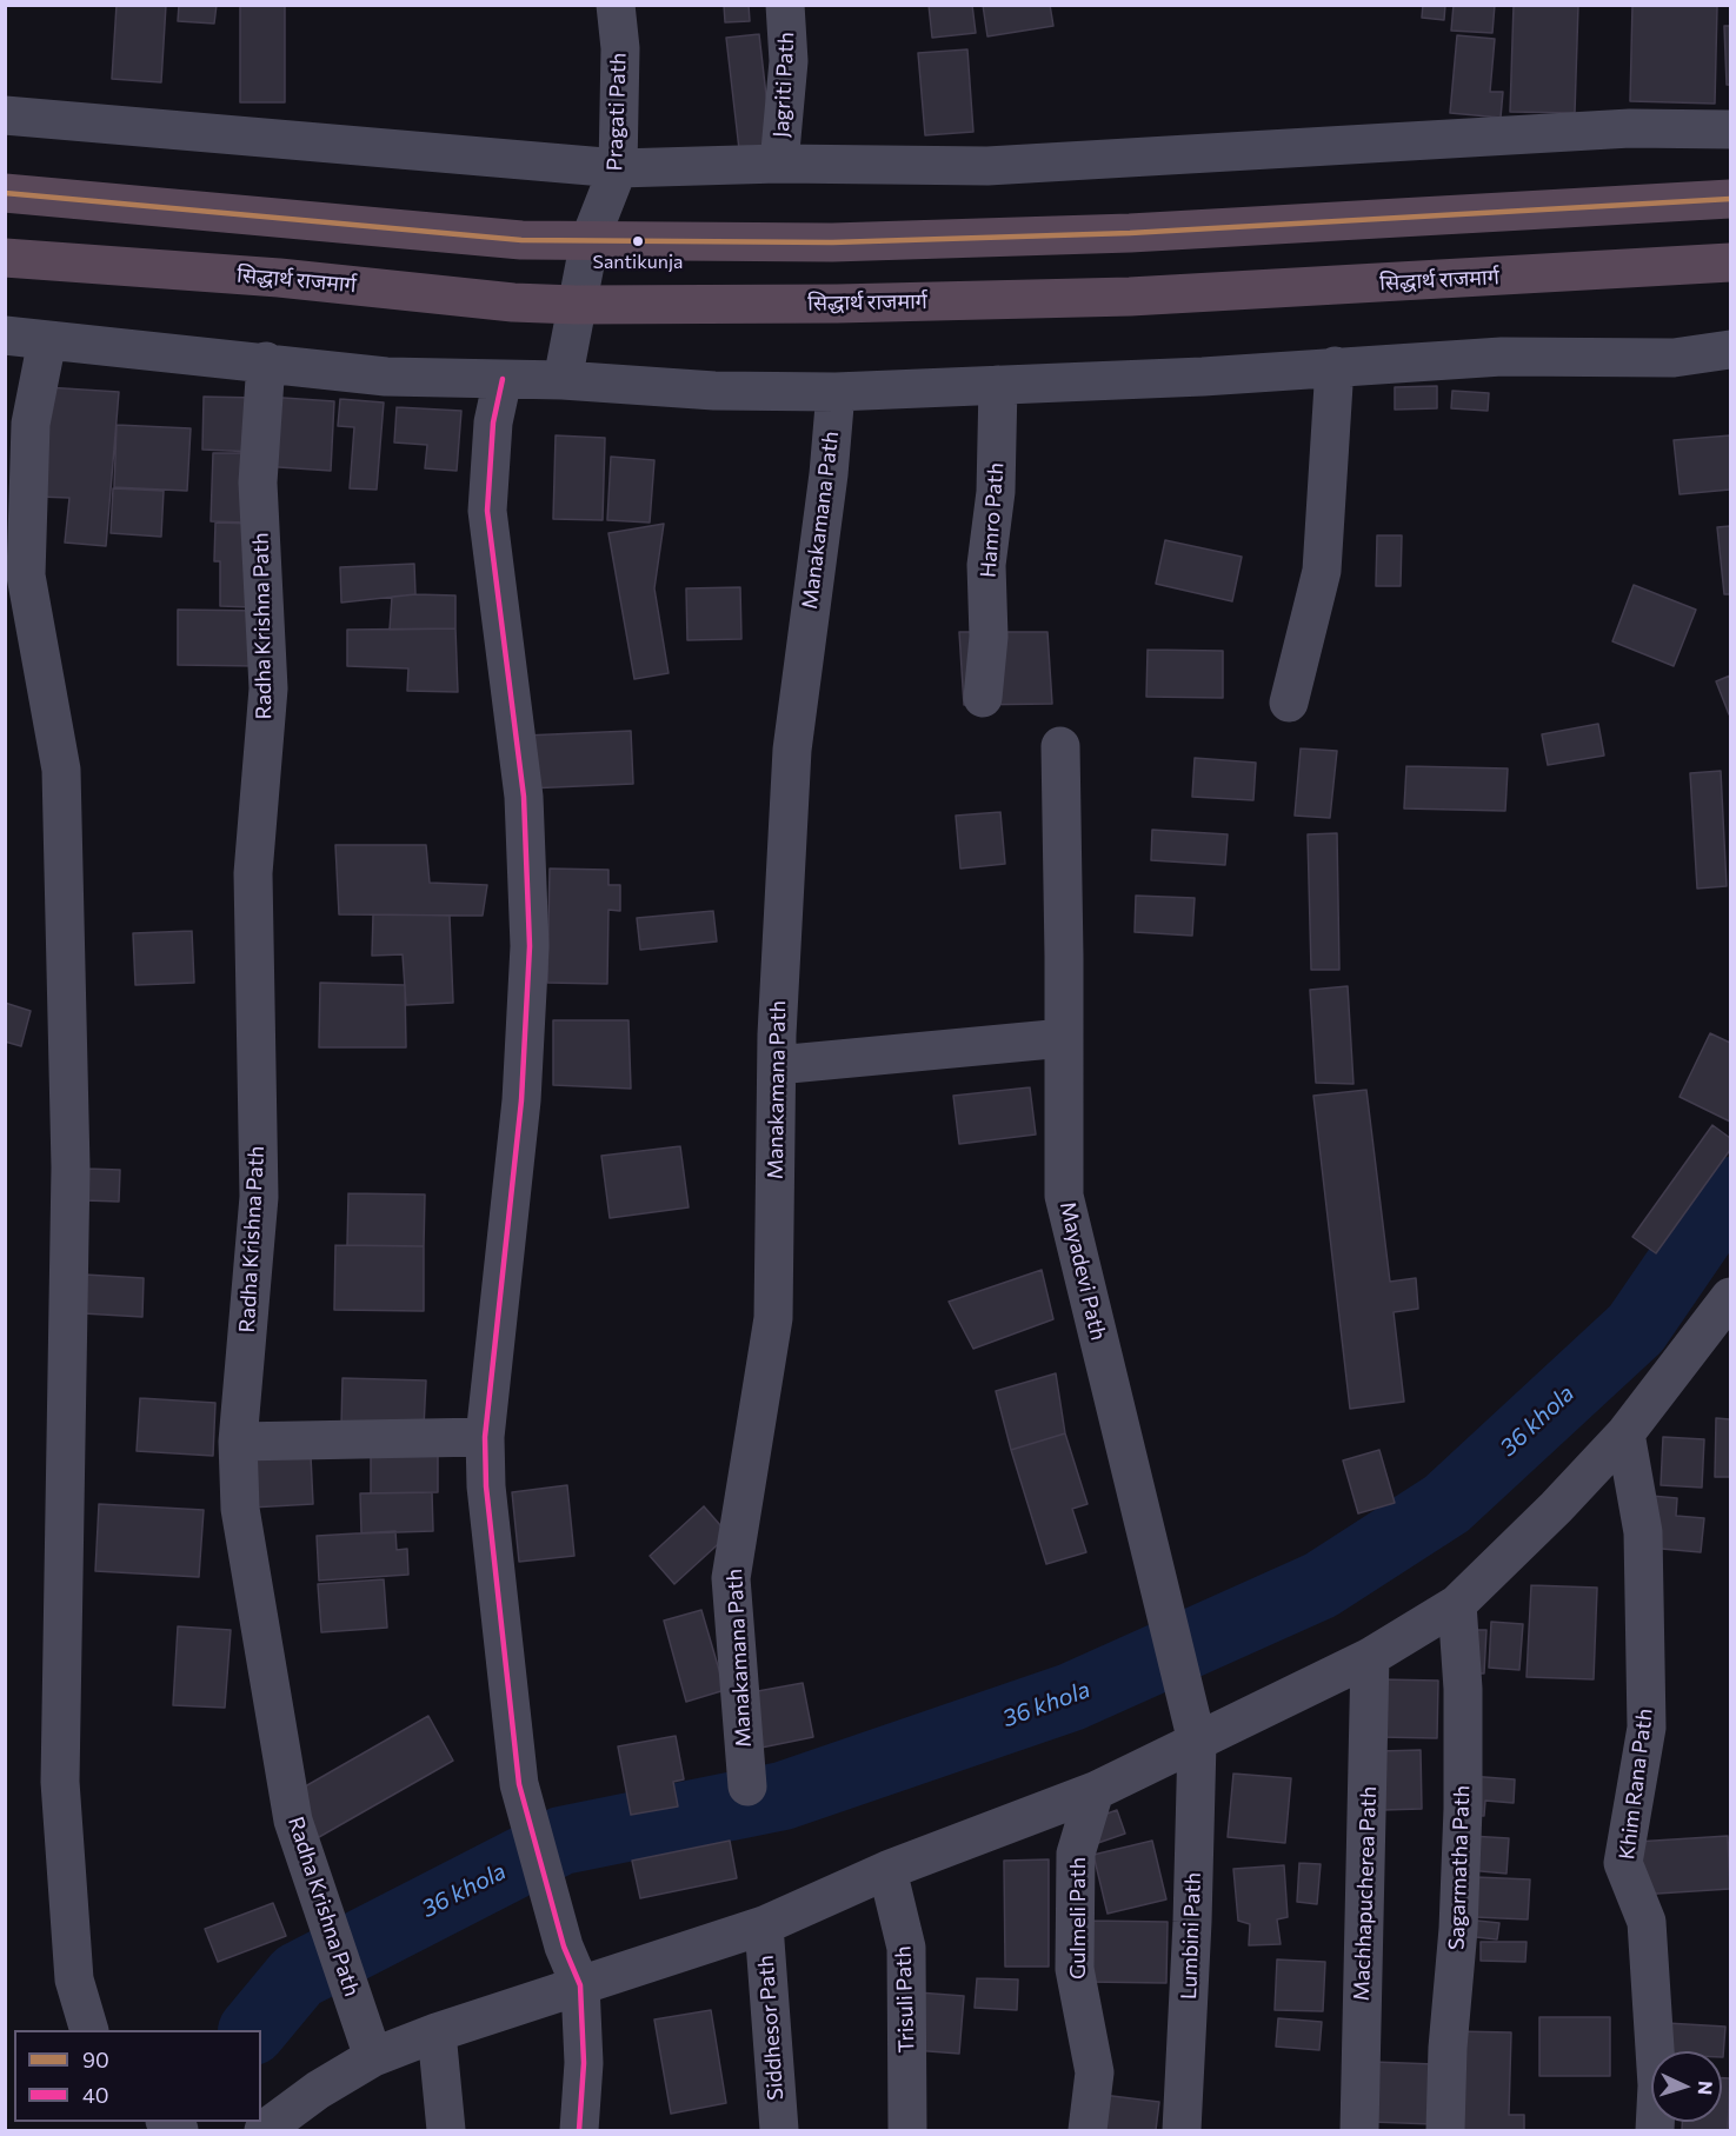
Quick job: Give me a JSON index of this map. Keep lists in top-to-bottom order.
{
  "streets": {
    "highway": ["सिद्धार्थ राजमार्ग"],
    "street": [
      "Jagriti Path",
      "Pragati Path",
      "Manakamana Path",
      "Hamro Path",
      "Radha Krishna Path",
      "Mayadevi Path",
      "Khim Rana Path",
      "Sagarmatha Path",
      "Machhapucherea Path",
      "Gulmeli Path",
      "Lumbini Path",
      "Trisuli Path",
      "Siddhesor Path"
    ]
  },
  "crossings": [
    ["Pragati Path", "सिद्धार्थ राजमार्ग"],
    ["Mayadevi Path", "Lumbini Path"]
  ],
  "water": ["36 khola"],
  "places": ["Santikunja"],
  "lines": ["transit line 90", "transit line 40"],
  "legend": ["90", "40"],
  "north": "right"
}
